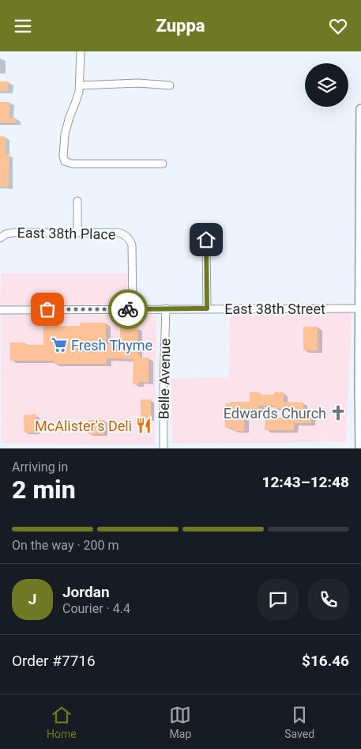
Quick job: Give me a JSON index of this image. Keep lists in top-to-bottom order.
{
  "streets": {
    "street": ["East 38th Place", "East 38th Street", "Belle Avenue"]
  },
  "crossings": [
    ["East 38th Place", "East 38th Street"],
    ["East 38th Street", "Belle Avenue"]
  ],
  "places": {
    "supermarket": ["Fresh Thyme"],
    "church": ["Edwards Church"],
    "restaurant": ["McAlister's Deli"]
  },
  "page": {
    "header": "Zuppa",
    "heading": ["2 min", "Arriving in", "12:43–12:48"],
    "panel": [
      "Jordan",
      "Courier · 4.4",
      "Order #7716",
      "$16.46"
    ],
    "bar": "On the way · 200 m",
    "round": "J",
    "tabs": ["Home", "Map", "Saved"]
  }
}
